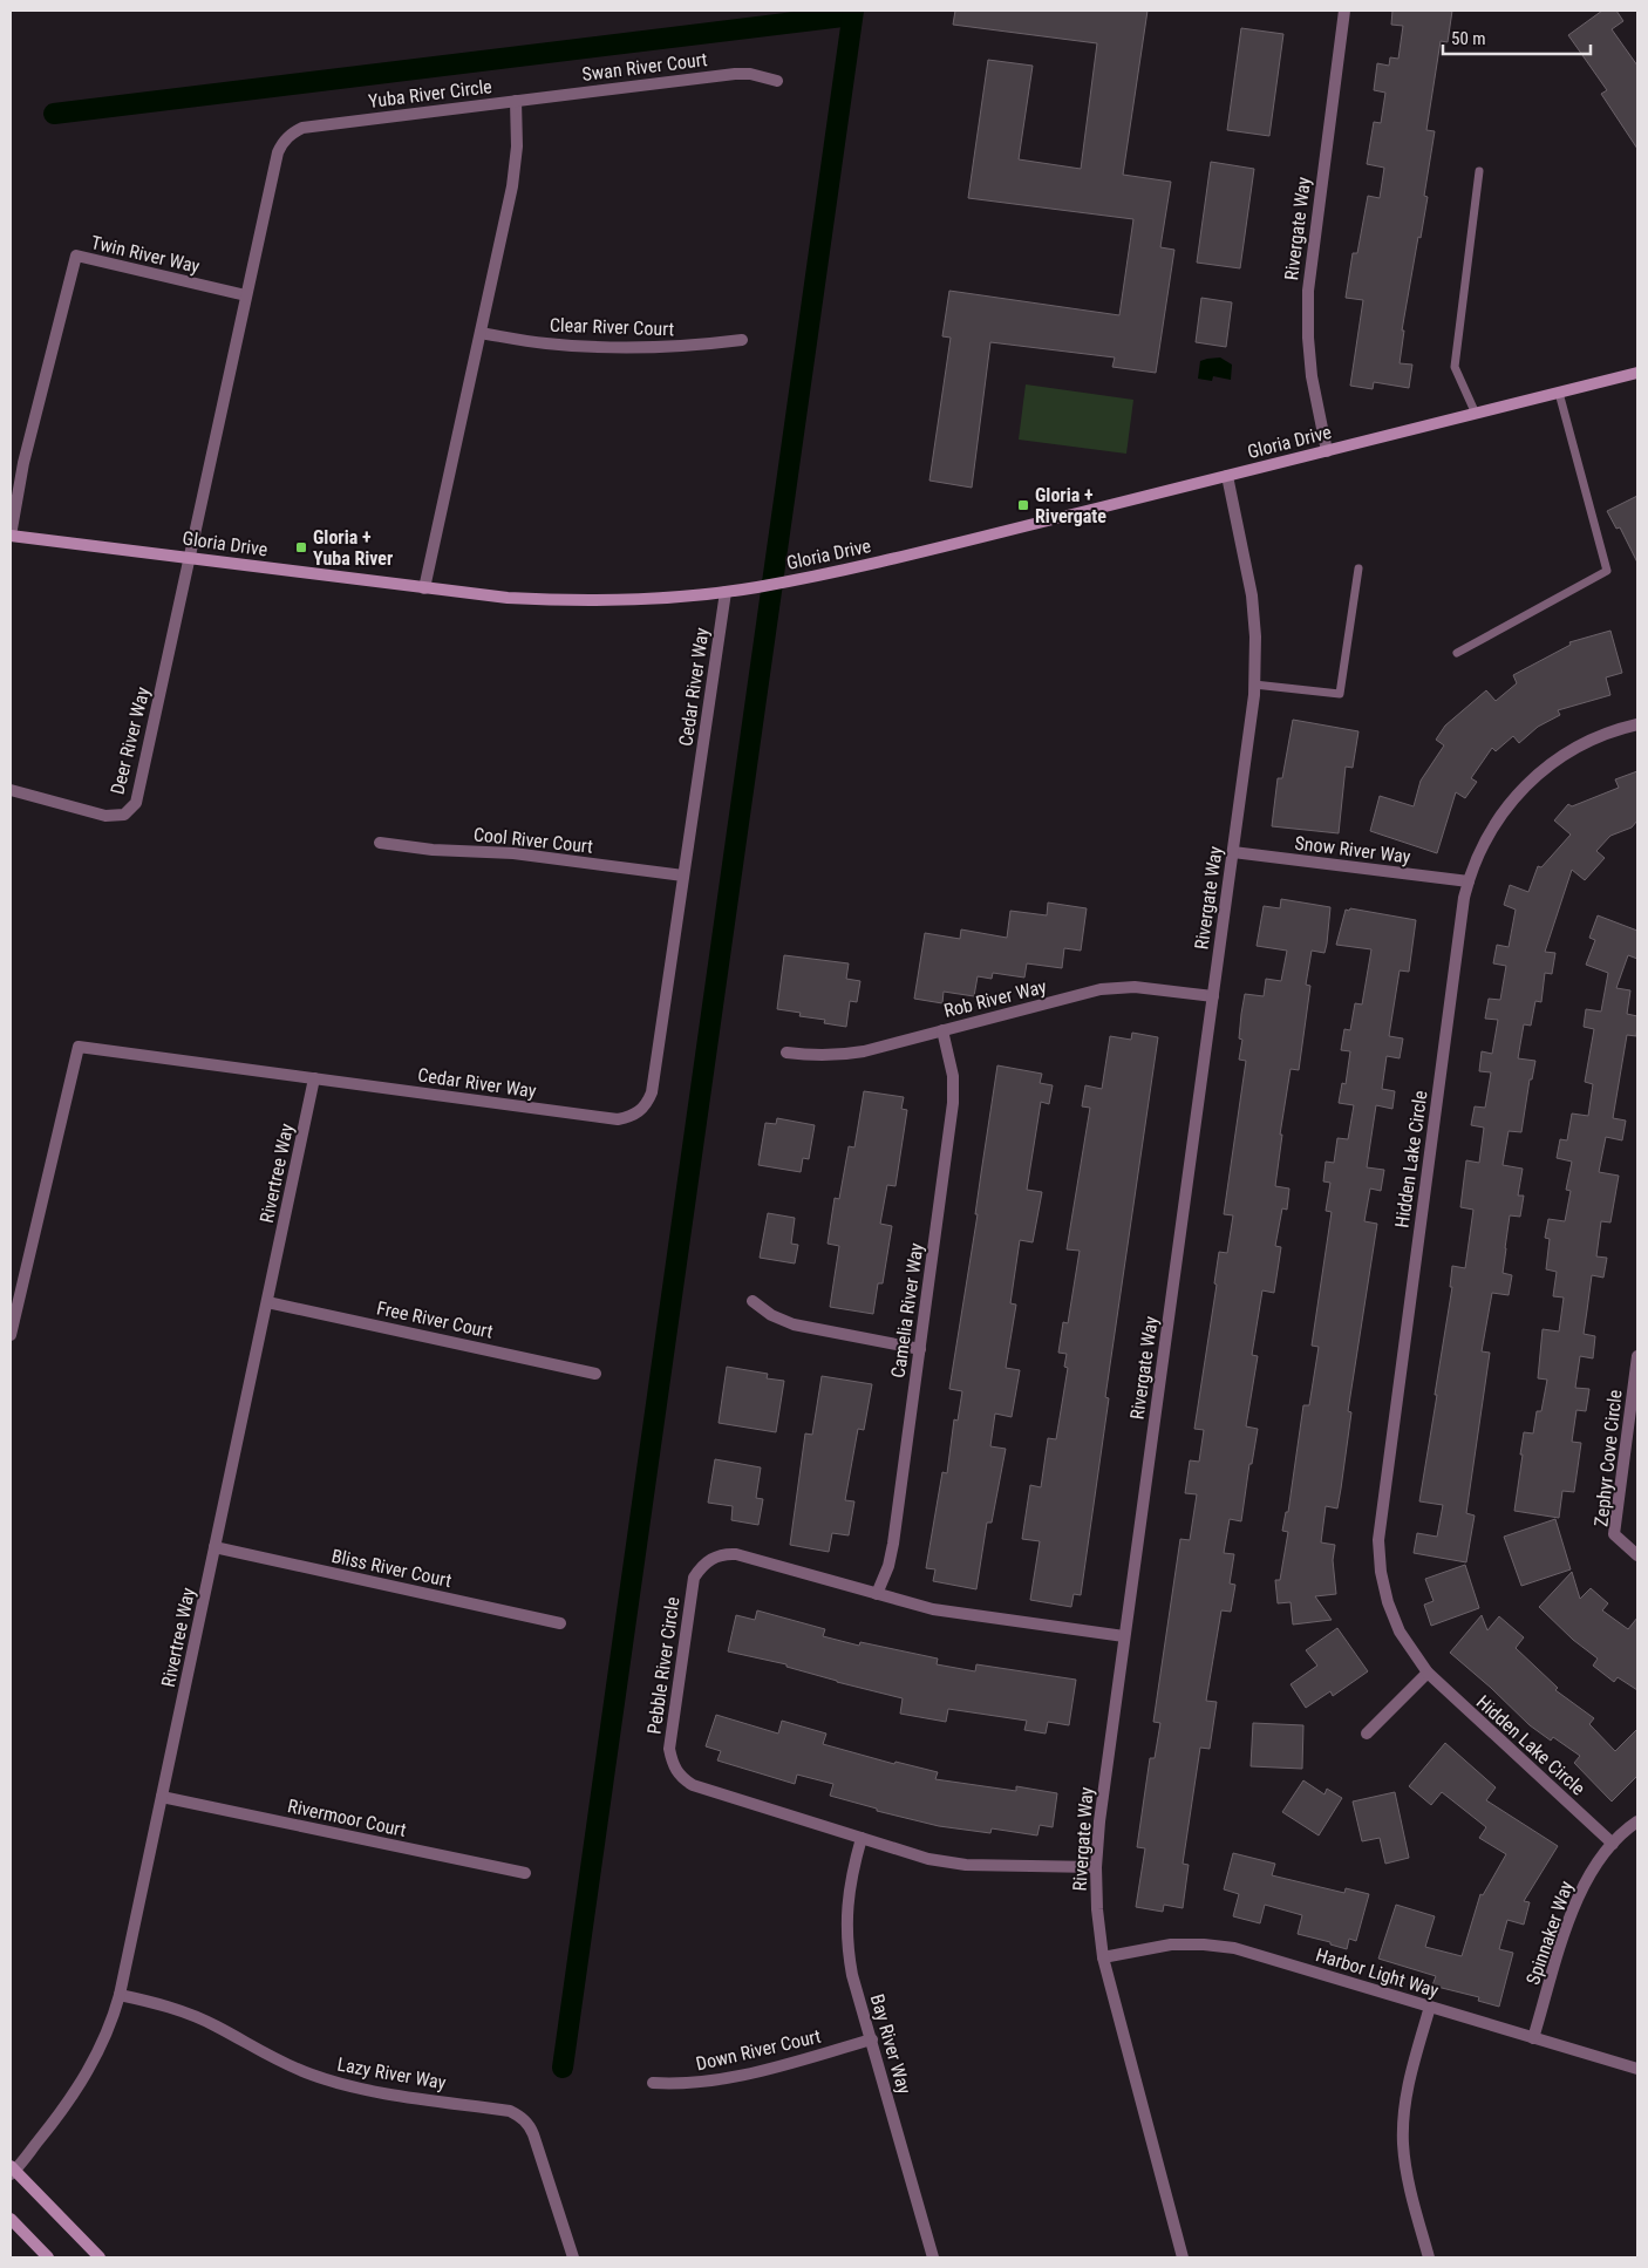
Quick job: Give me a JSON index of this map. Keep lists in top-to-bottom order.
{
  "streets": {
    "street": [
      "Swan River Court",
      "Yuba River Circle",
      "Rivergate Way",
      "Twin River Way",
      "Clear River Court",
      "Gloria Drive",
      "Cedar River Way",
      "Deer River Way",
      "Cool River Court",
      "Snow River Way",
      "Rob River Way",
      "Hidden Lake Circle",
      "Rivertree Way",
      "Camelia River Way",
      "Free River Court",
      "Zephyr Cove Circle",
      "Bliss River Court",
      "Pebble River Circle",
      "Rivermoor Court",
      "Spinnaker Way",
      "Harbor Light Way",
      "Bay River Way",
      "Down River Court",
      "Lazy River Way"
    ]
  },
  "crossings": [
    ["Swan River Court", "Yuba River Circle"],
    ["Yuba River Circle", "Twin River Way"],
    ["Yuba River Circle", "Clear River Court"],
    ["Yuba River Circle", "Gloria Drive"],
    ["Yuba River Circle", "Deer River Way"],
    ["Rivergate Way", "Gloria Drive"],
    ["Rivergate Way", "Snow River Way"],
    ["Rivergate Way", "Rob River Way"],
    ["Rivergate Way", "Pebble River Circle"],
    ["Rivergate Way", "Harbor Light Way"],
    ["Twin River Way", "Gloria Drive"],
    ["Gloria Drive", "Cedar River Way"],
    ["Gloria Drive", "Deer River Way"],
    ["Cedar River Way", "Cool River Court"],
    ["Cedar River Way", "Rivertree Way"],
    ["Snow River Way", "Hidden Lake Circle"],
    ["Rob River Way", "Camelia River Way"],
    ["Hidden Lake Circle", "Spinnaker Way"],
    ["Rivertree Way", "Free River Court"],
    ["Rivertree Way", "Bliss River Court"],
    ["Rivertree Way", "Rivermoor Court"],
    ["Rivertree Way", "Lazy River Way"],
    ["Camelia River Way", "Pebble River Circle"],
    ["Pebble River Circle", "Bay River Way"],
    ["Spinnaker Way", "Harbor Light Way"],
    ["Bay River Way", "Down River Court"]
  ],
  "places": {
    "transit": ["Gloria + Rivergate", "Gloria + Yuba River"]
  },
  "scale_bar": "50 m"
}
